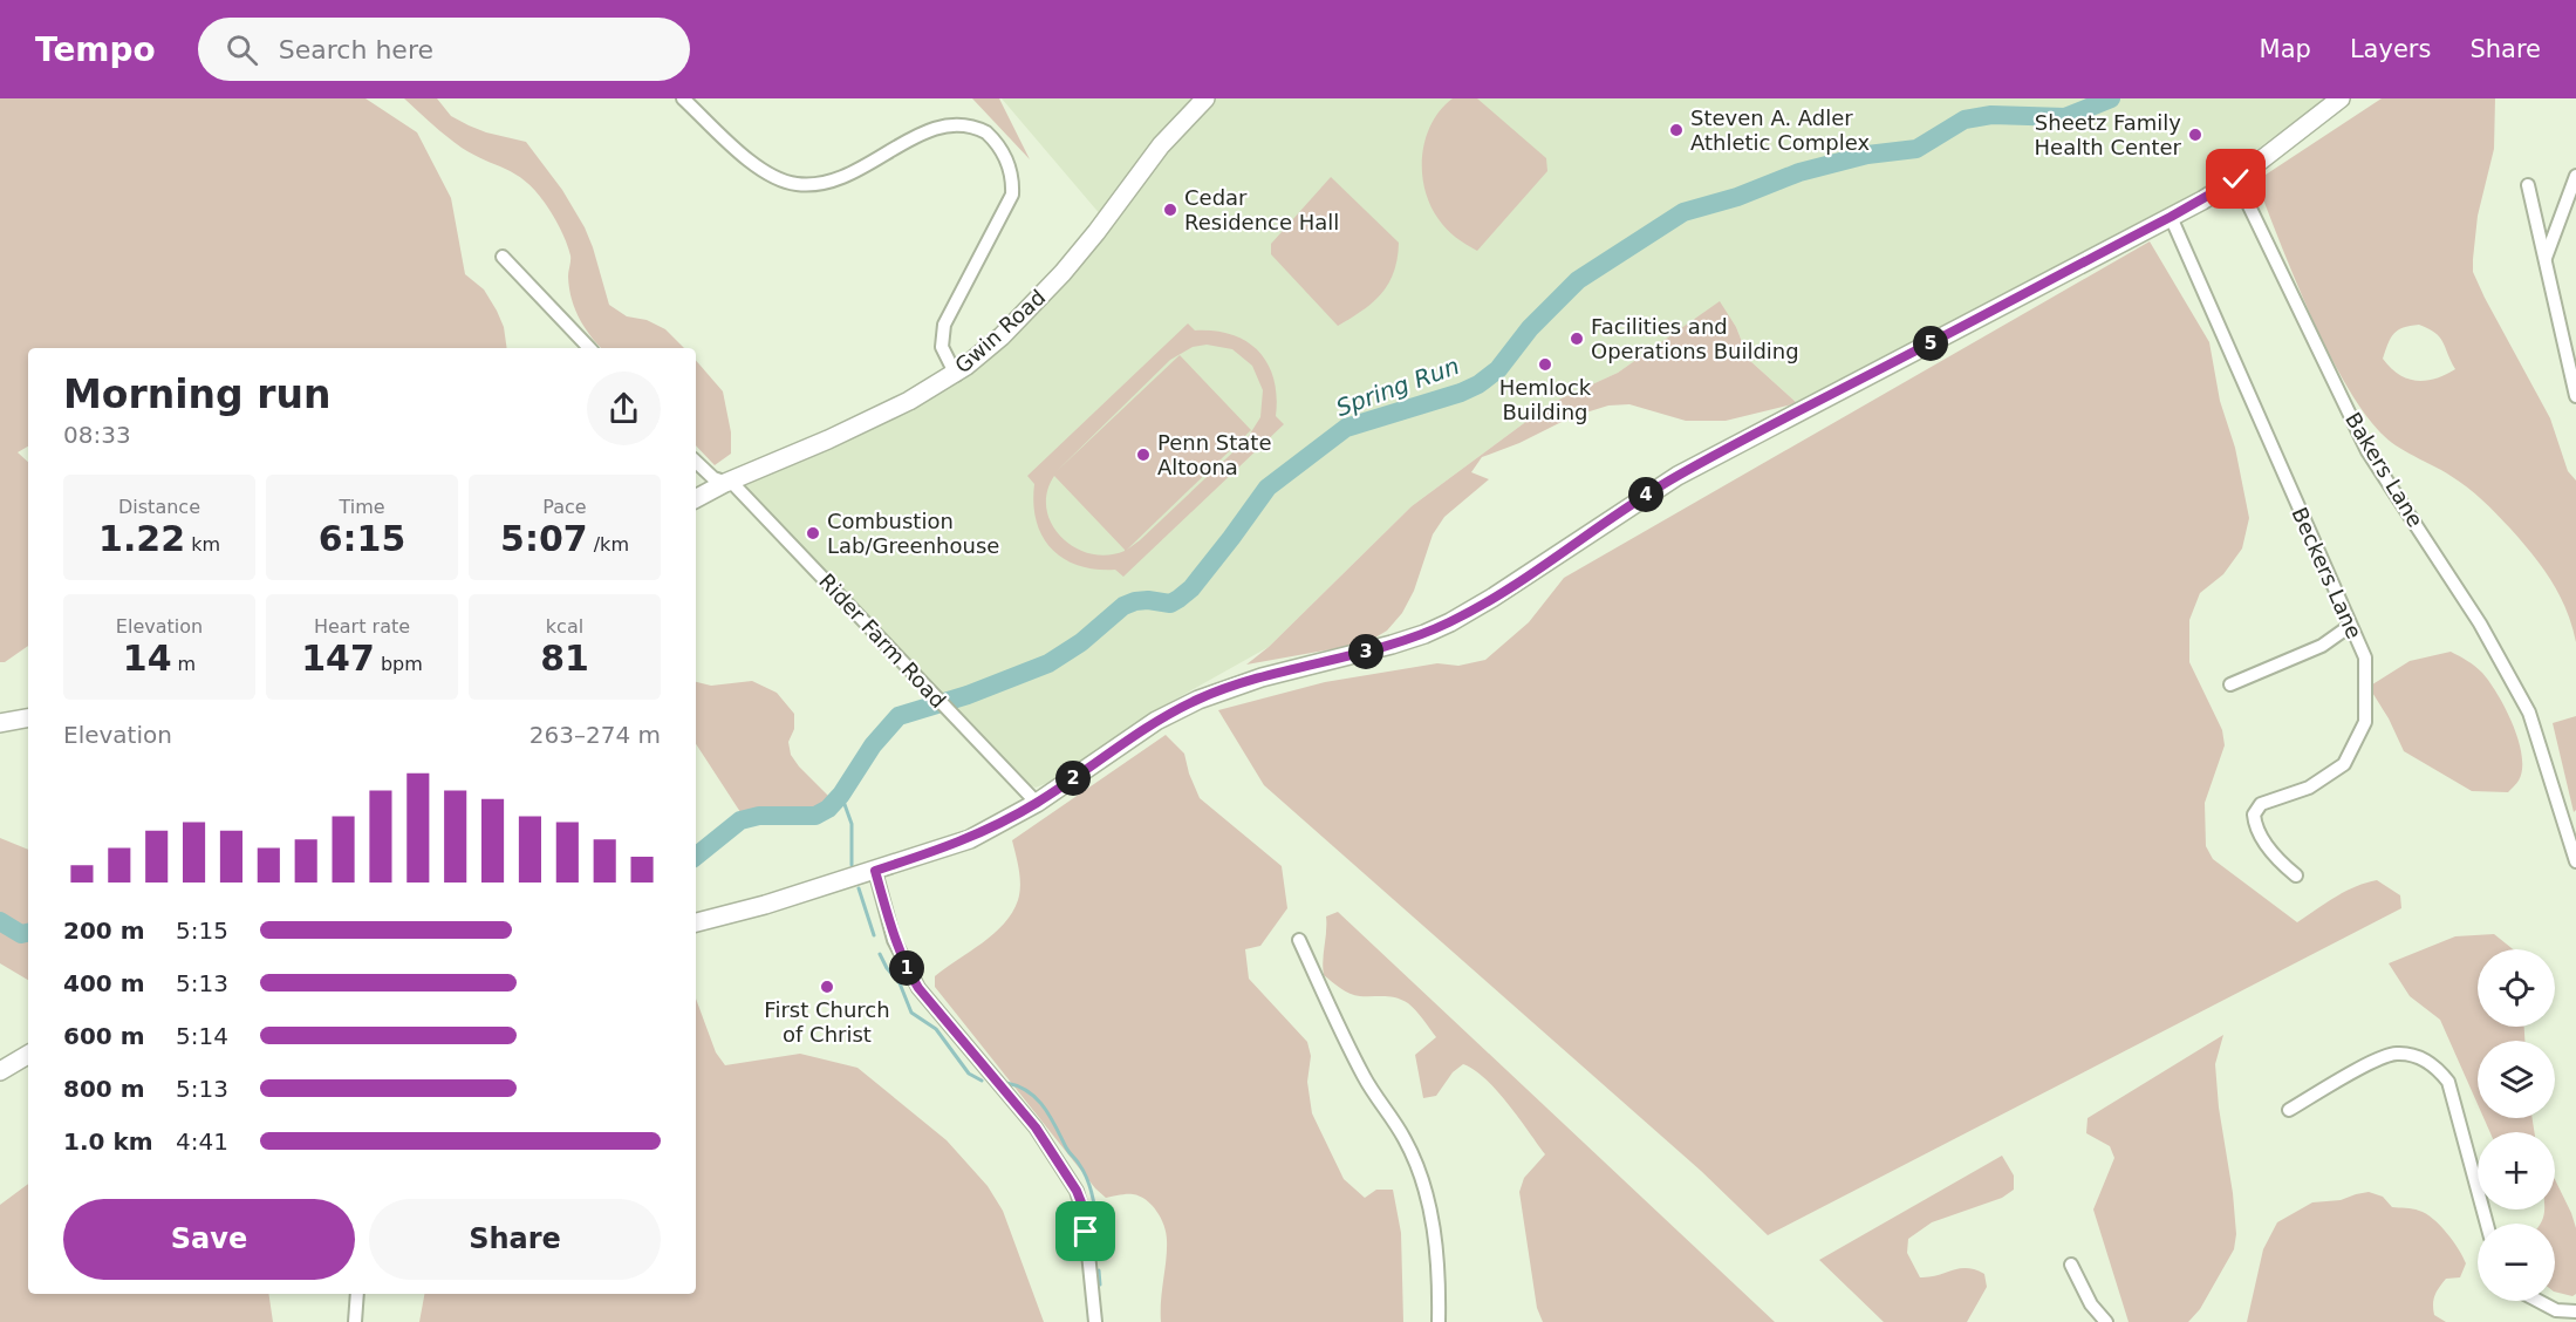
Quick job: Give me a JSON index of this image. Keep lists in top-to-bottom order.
{
  "streets": {
    "main road": ["Gwin Road"],
    "street": ["Bakers Lane", "Beckers Lane", "Rider Farm Road"]
  },
  "crossings": [
    ["Gwin Road", "Rider Farm Road"]
  ],
  "water": ["Spring Run"],
  "places": [
    "Steven A. Adler Athletic Complex",
    "Sheetz Family Health Center",
    "Cedar Residence Hall",
    "Facilities and Operations Building",
    "Hemlock Building",
    "Penn State Altoona",
    "Combustion Lab/Greenhouse",
    "First Church of Christ"
  ],
  "page": {
    "header": "Tempo",
    "search": "Search here",
    "nav": ["Map", "Layers", "Share"],
    "pins": [
      "5",
      "4",
      "3",
      "2",
      "1"
    ],
    "heading": ["Morning run", "08:33"],
    "stats": [
      ["Distance", "1.22 km"],
      ["Time", "6:15"],
      ["Pace", "5:07 /km"],
      ["Elevation", "14 m"],
      ["Heart rate", "147 bpm"],
      ["kcal", "81"]
    ],
    "chart": ["Elevation", "263–274 m"],
    "list": [
      {
        "name": "200 m",
        "note": "5:15"
      },
      {
        "name": "400 m",
        "note": "5:13"
      },
      {
        "name": "600 m",
        "note": "5:14"
      },
      {
        "name": "800 m",
        "note": "5:13"
      },
      {
        "name": "1.0 km",
        "note": "4:41"
      }
    ],
    "map_buttons": ["+", "−"],
    "buttons": ["Save", "Share"]
  }
}
